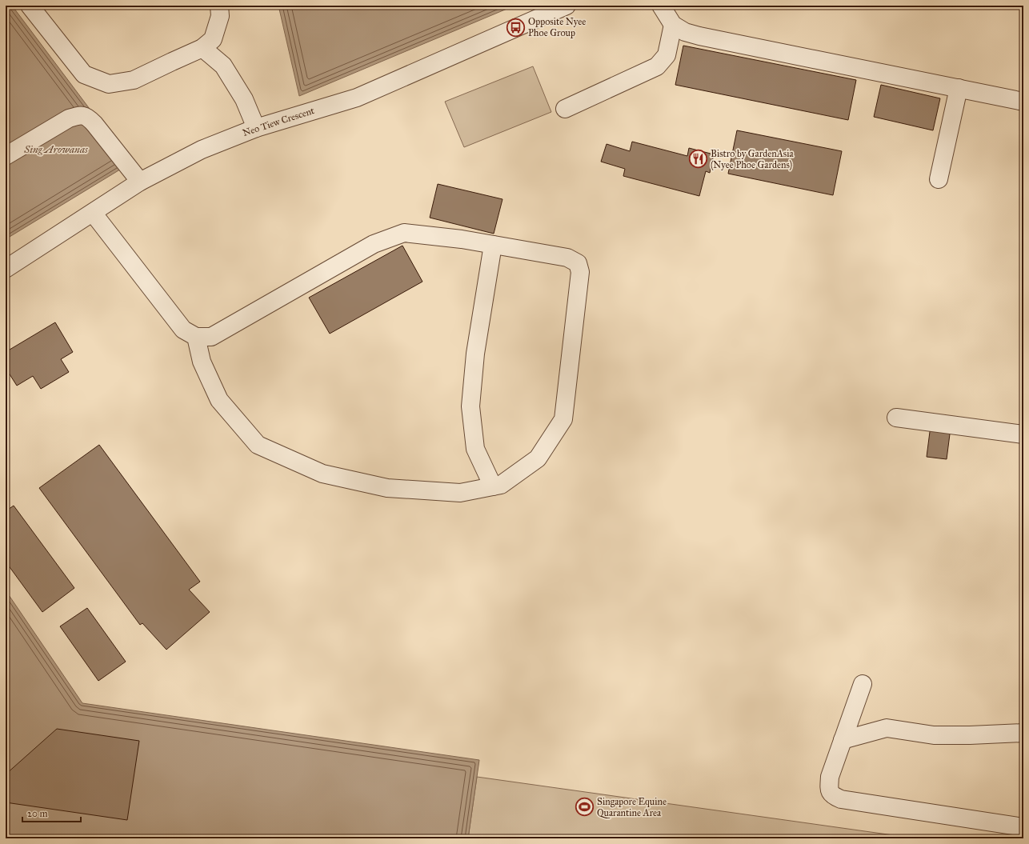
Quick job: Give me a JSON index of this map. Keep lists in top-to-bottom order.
{
  "streets": {
    "street": ["Neo Tiew Crescent"]
  },
  "water": ["Sing Arowanas"],
  "places": {
    "bus stop": ["Opposite Nyee Phoe Group"],
    "restaurant": ["Bistro by GardenAsia (Nyee Phoe Gardens)"],
    "sports": ["Singapore Equine Quarantine Area"]
  },
  "scale_bar": "20 m"
}
